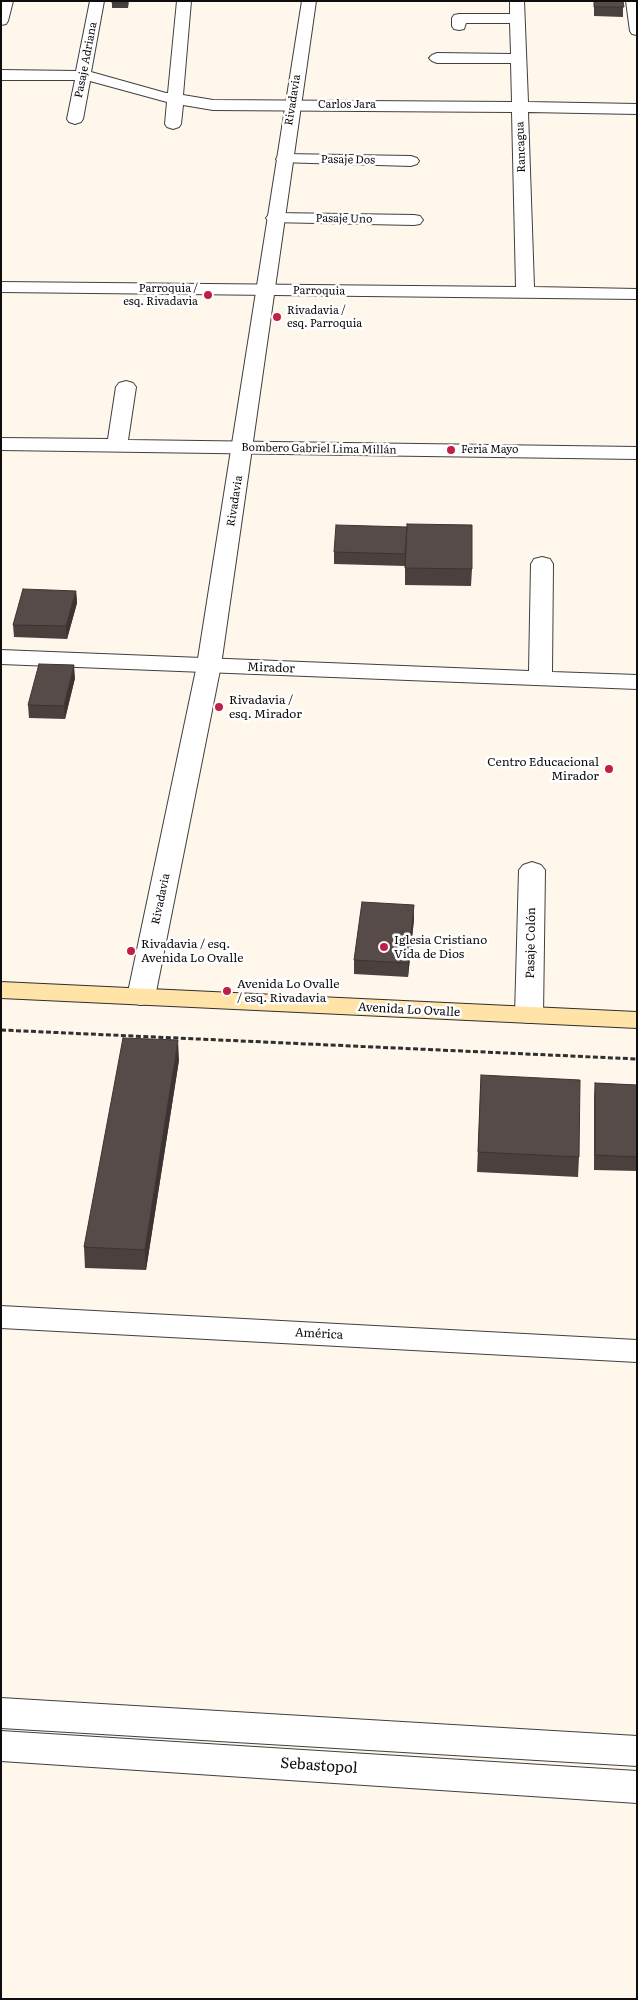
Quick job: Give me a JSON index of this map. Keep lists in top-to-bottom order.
{
  "streets": {
    "main road": ["Avenida Lo Ovalle"],
    "street": [
      "Pasaje Adriana",
      "Rivadavia",
      "Carlos Jara",
      "Rancagua",
      "Pasaje Dos",
      "Pasaje Uno",
      "Parroquia",
      "Bombero Gabriel Lima Millán",
      "Mirador",
      "Pasaje Colón",
      "América",
      "Sebastopol"
    ]
  },
  "crossings": [
    ["Pasaje Adriana", "Carlos Jara"],
    ["Rivadavia", "Carlos Jara"],
    ["Rivadavia", "Pasaje Dos"],
    ["Rivadavia", "Pasaje Uno"],
    ["Rivadavia", "Parroquia"],
    ["Rivadavia", "Bombero Gabriel Lima Millán"],
    ["Rivadavia", "Mirador"],
    ["Rivadavia", "Avenida Lo Ovalle"],
    ["Carlos Jara", "Rancagua"],
    ["Rancagua", "Parroquia"],
    ["Pasaje Colón", "Avenida Lo Ovalle"]
  ],
  "places": [
    "Parroquia / esq. Rivadavia",
    "Rivadavia / esq. Parroquia",
    "Feria Mayo",
    "Rivadavia / esq. Mirador",
    "Centro Educacional Mirador",
    "Iglesia Cristiano Vida de Dios",
    "Rivadavia / esq. Avenida Lo Ovalle",
    "Avenida Lo Ovalle / esq. Rivadavia"
  ]
}
